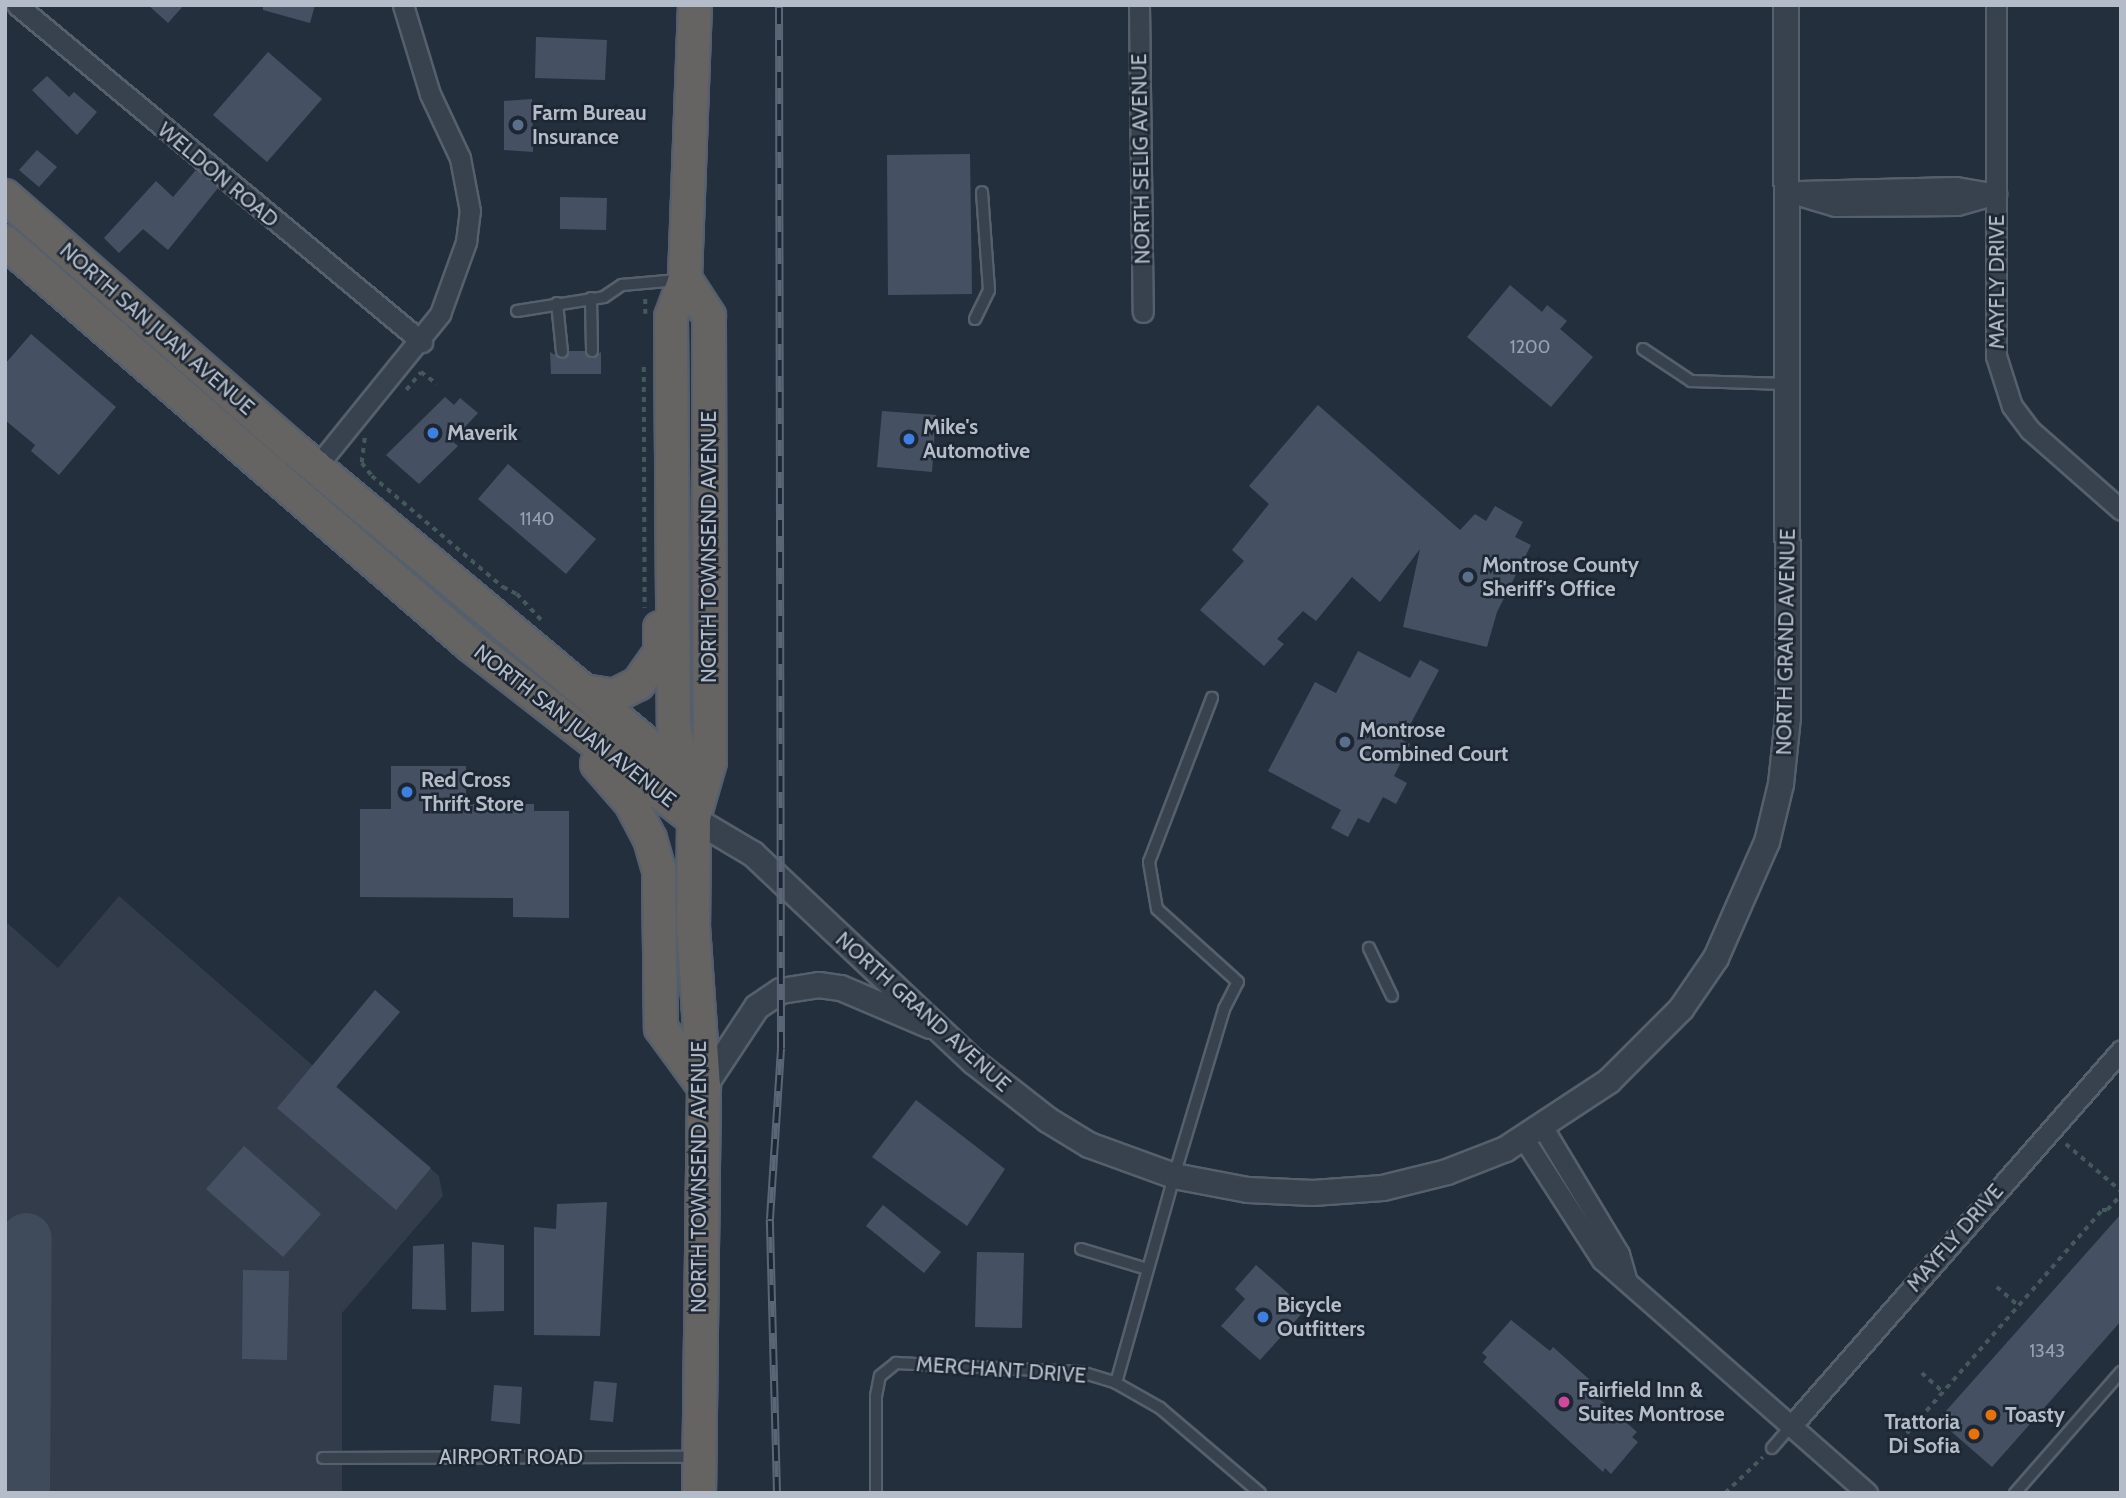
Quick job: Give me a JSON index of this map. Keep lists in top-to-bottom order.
{
  "streets": {
    "highway": ["NORTH SAN JUAN AVENUE", "NORTH TOWNSEND AVENUE"],
    "street": [
      "NORTH SELIG AVENUE",
      "WELDON ROAD",
      "MAYFLY DRIVE",
      "NORTH GRAND AVENUE"
    ],
    "lane": ["MERCHANT DRIVE", "AIRPORT ROAD"]
  },
  "crossings": [
    ["NORTH SAN JUAN AVENUE", "NORTH TOWNSEND AVENUE"],
    ["NORTH SAN JUAN AVENUE", "NORTH GRAND AVENUE"],
    ["NORTH TOWNSEND AVENUE", "NORTH GRAND AVENUE"],
    ["NORTH TOWNSEND AVENUE", "AIRPORT ROAD"],
    ["NORTH GRAND AVENUE", "MERCHANT DRIVE"]
  ],
  "places": [
    "Farm Bureau Insurance",
    "Maverik",
    "Mike's Automotive",
    "Montrose County Sheriff's Office",
    "Montrose Combined Court",
    "Red Cross Thrift Store",
    "Bicycle Outfitters",
    "Fairfield Inn & Suites Montrose",
    "Toasty",
    "Trattoria Di Sofia"
  ],
  "house_numbers": ["1200", "1140", "1343"]
}
